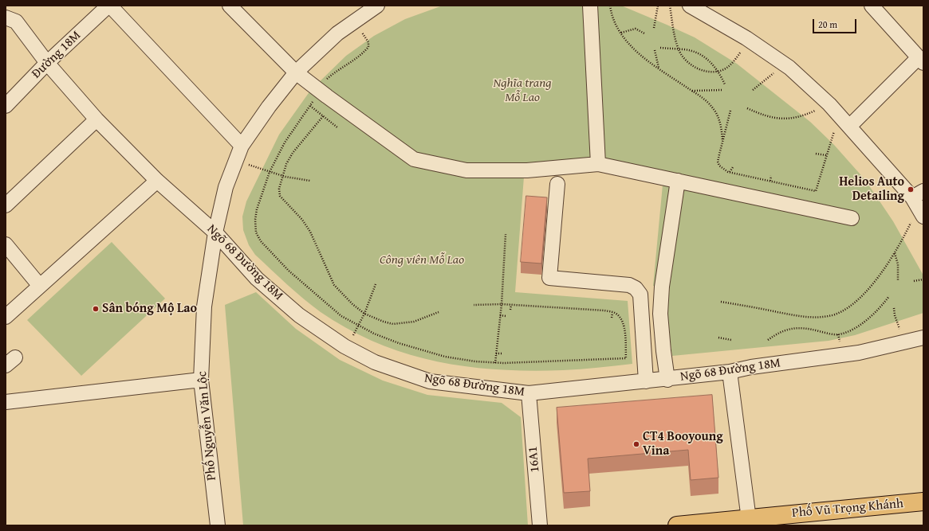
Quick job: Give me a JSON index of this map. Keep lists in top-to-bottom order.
{
  "streets": {
    "main road": ["Phố Vũ Trọng Khánh"],
    "street": [
      "Đường 18M",
      "Ngõ 68 Đường 18M",
      "Phố Nguyễn Văn Lộc",
      "16A1"
    ]
  },
  "crossings": [
    ["Đường 18M", "Ngõ 68 Đường 18M"],
    ["Ngõ 68 Đường 18M", "Phố Nguyễn Văn Lộc"],
    ["Ngõ 68 Đường 18M", "16A1"]
  ],
  "parks": ["Nghĩa trang Mỗ Lao", "Công viên Mỗ Lao"],
  "places": ["Helios Auto Detailing", "Sân bóng Mộ Lao", "CT4 Booyoung Vina"],
  "scale_bar": "20 m"
}
